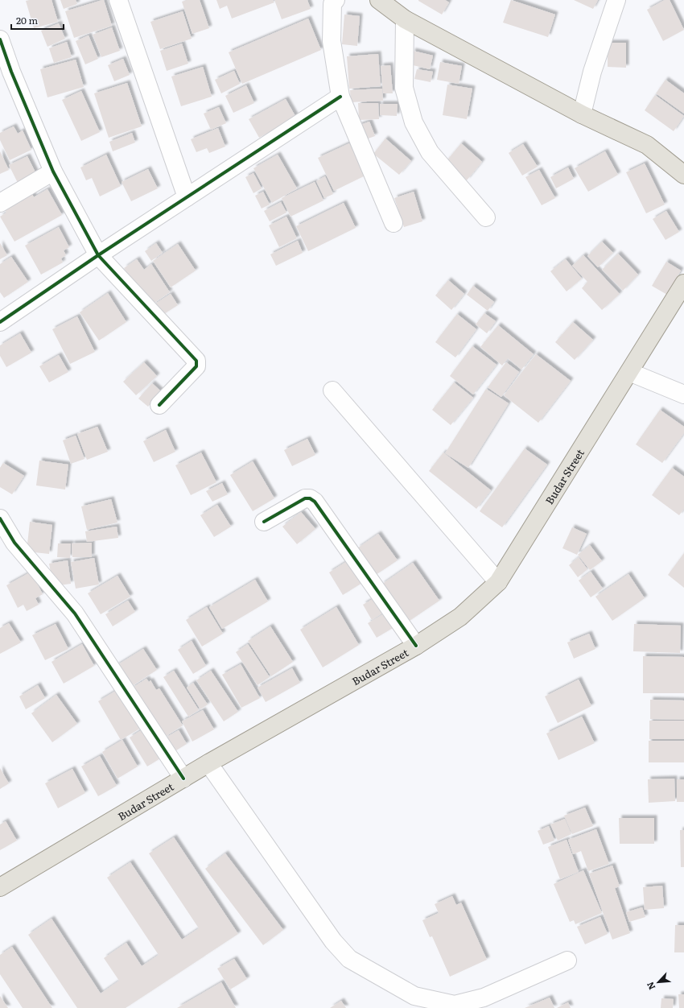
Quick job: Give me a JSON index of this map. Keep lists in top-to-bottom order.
{
  "streets": {
    "main road": ["Budar Street"]
  },
  "scale_bar": "20 m",
  "north": "bottom left"
}
